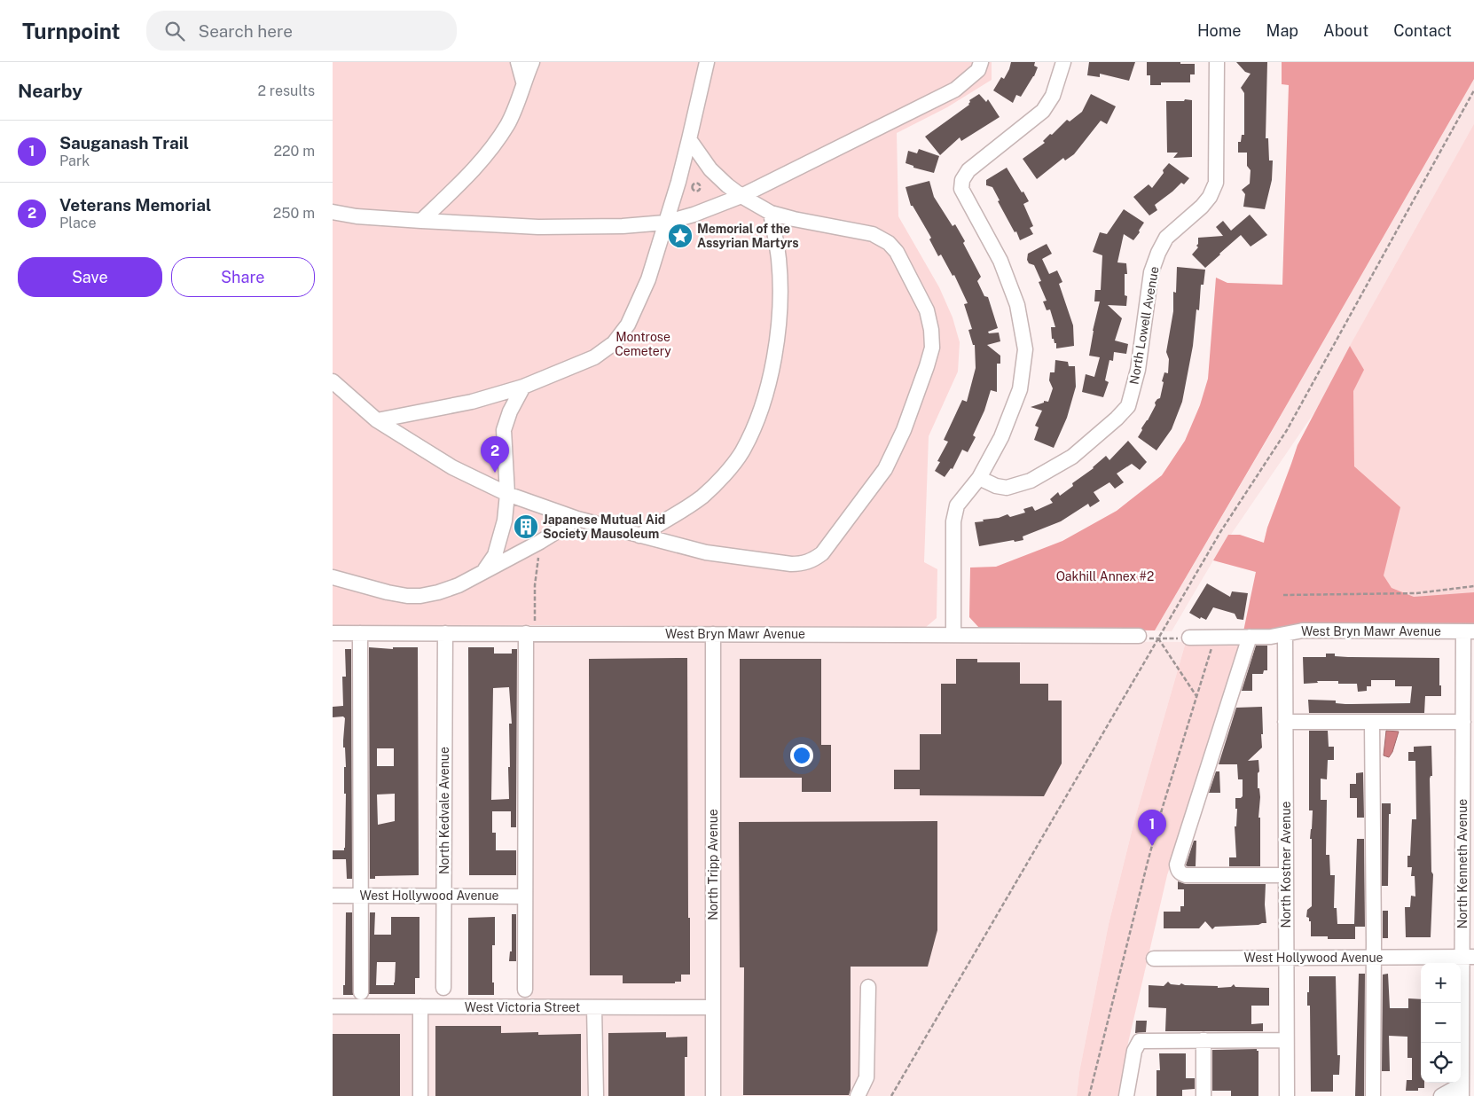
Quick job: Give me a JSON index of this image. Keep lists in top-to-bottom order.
{
  "streets": {
    "street": [
      "North Lowell Avenue",
      "West Bryn Mawr Avenue",
      "North Kedvale Avenue",
      "North Kenneth Avenue",
      "North Tripp Avenue",
      "North Kostner Avenue",
      "West Hollywood Avenue",
      "West Victoria Street"
    ]
  },
  "crossings": [
    ["West Bryn Mawr Avenue", "North Kedvale Avenue"],
    ["West Bryn Mawr Avenue", "North Kenneth Avenue"],
    ["West Bryn Mawr Avenue", "North Tripp Avenue"],
    ["West Bryn Mawr Avenue", "North Kostner Avenue"],
    ["North Kedvale Avenue", "West Hollywood Avenue"],
    ["North Kenneth Avenue", "West Hollywood Avenue"],
    ["North Tripp Avenue", "West Victoria Street"],
    ["North Kostner Avenue", "West Hollywood Avenue"]
  ],
  "parks": ["Montrose Cemetery", "Oakhill Annex #2"],
  "places": {
    "place": ["Memorial of the Assyrian Martyrs"],
    "building": ["Japanese Mutual Aid Society Mausoleum"]
  },
  "page": {
    "header": "Turnpoint",
    "search": "Search here",
    "nav": [
      "Home",
      "Map",
      "About",
      "Contact"
    ],
    "heading": ["Nearby", "2 results"],
    "list": [
      {
        "mark": "1",
        "name": "Sauganash Trail",
        "note": "Park",
        "value": "220 m"
      },
      {
        "mark": "2",
        "name": "Veterans Memorial",
        "note": "Place",
        "value": "250 m"
      }
    ],
    "buttons": ["Save", "Share"],
    "pins": ["2", "1"],
    "map_buttons": ["+", "−"]
  }
}
